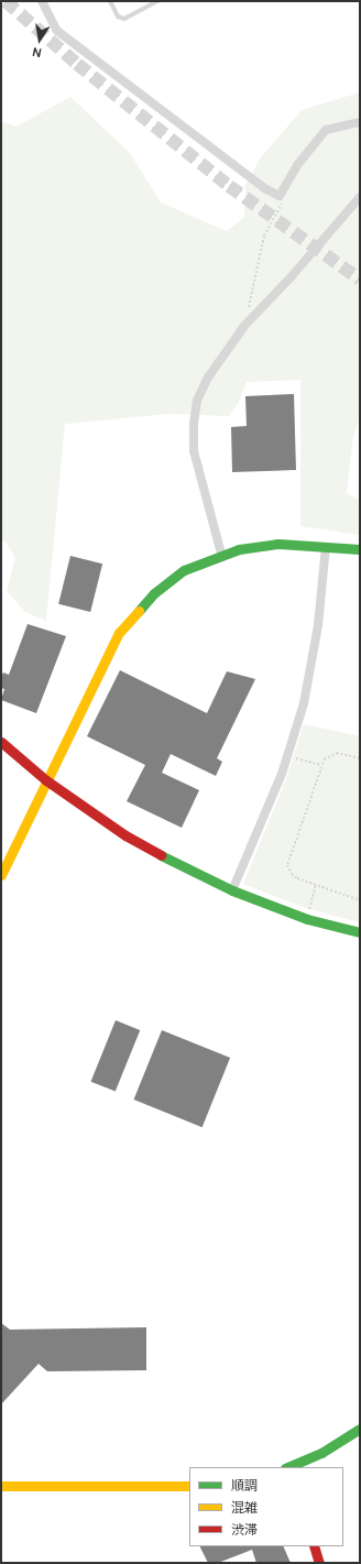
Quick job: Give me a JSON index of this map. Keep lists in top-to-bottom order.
{
  "legend": ["順調", "混雑", "渋滞"],
  "north": "bottom"
}
